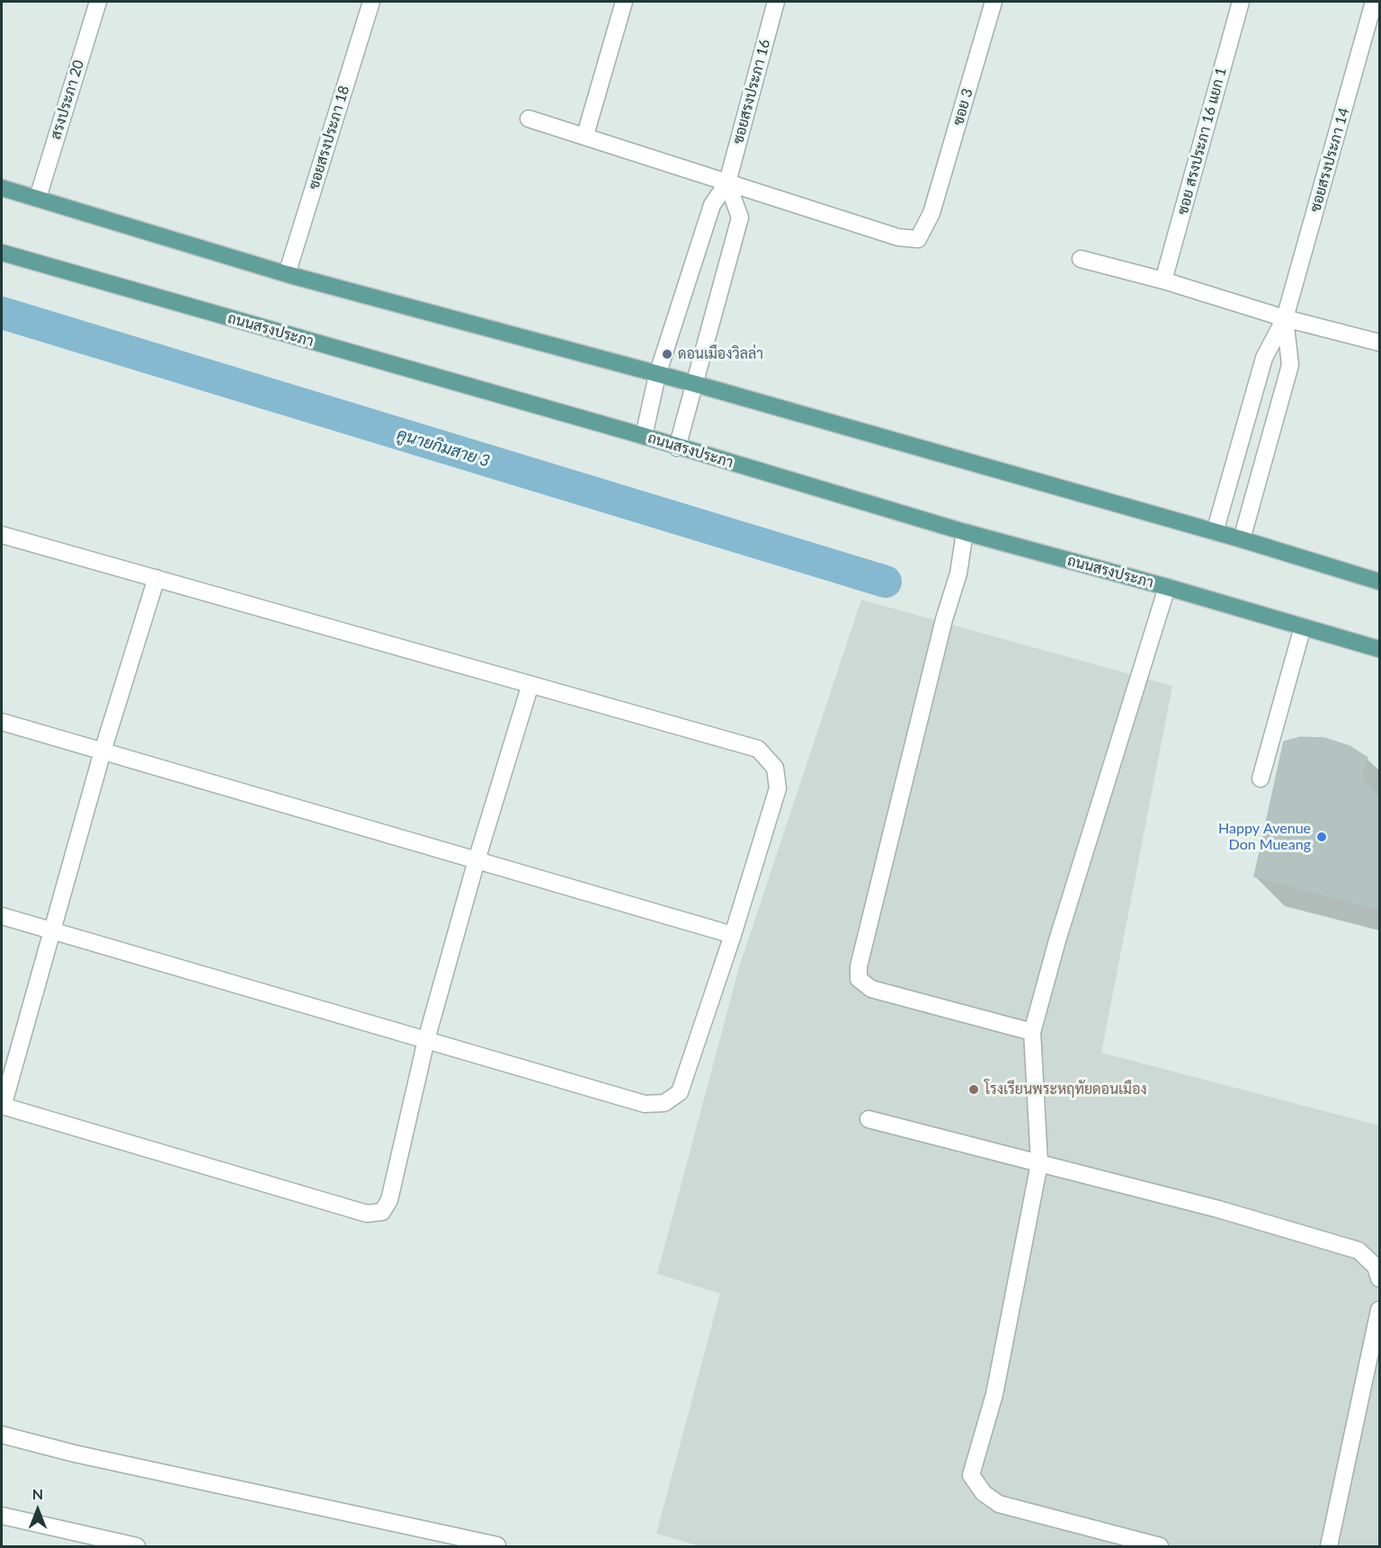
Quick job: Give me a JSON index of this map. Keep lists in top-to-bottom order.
{
  "streets": {
    "main road": ["ถนนสรงประภา"],
    "street": [
      "ซอยสรงประภา 16",
      "สรงประภา 20",
      "ซอย 3",
      "ซอยสรงประภา 18",
      "ซอย สรงประภา 16 แยก 1",
      "ซอยสรงประภา 14"
    ]
  },
  "crossings": [
    ["ซอยสรงประภา 16", "ซอย 3"],
    ["ซอยสรงประภา 16", "ถนนสรงประภา"]
  ],
  "water": ["คูนายกิมสาย 3"],
  "places": ["ดอนเมืองวิลล่า", "Happy Avenue Don Mueang", "โรงเรียนพระหฤทัยดอนเมือง"],
  "north": "top"
}
